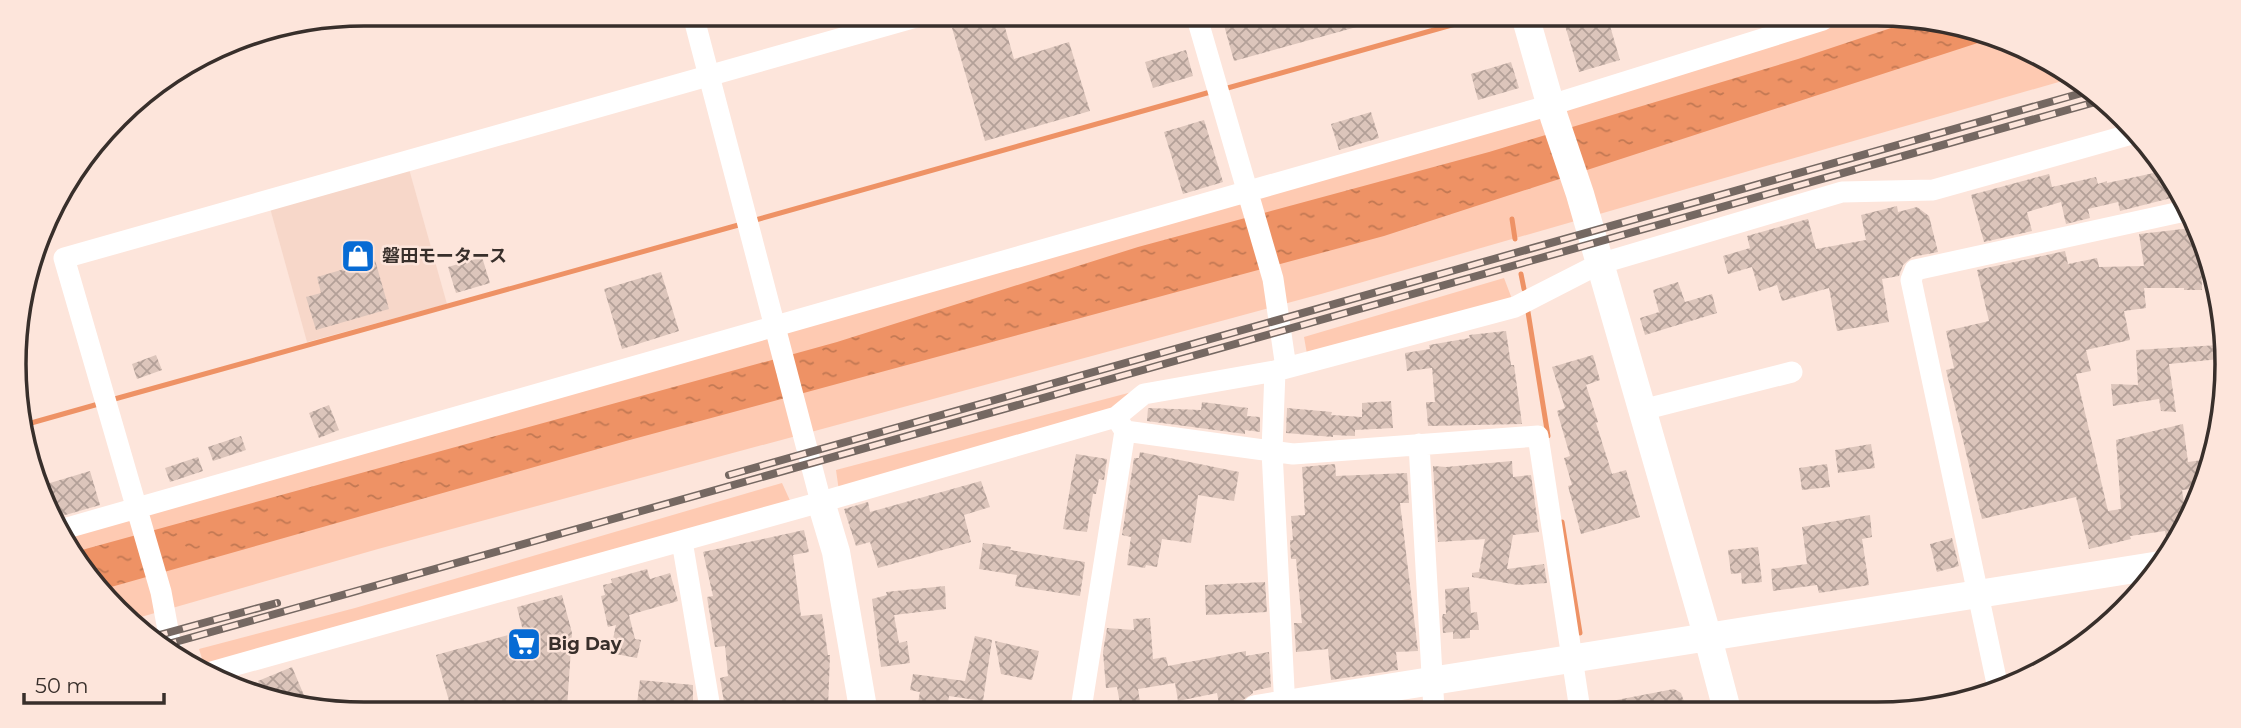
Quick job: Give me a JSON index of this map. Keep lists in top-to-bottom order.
{
  "places": {
    "shop": ["磐田モータース"],
    "supermarket": ["Big Day"]
  },
  "scale_bar": "50 m"
}
